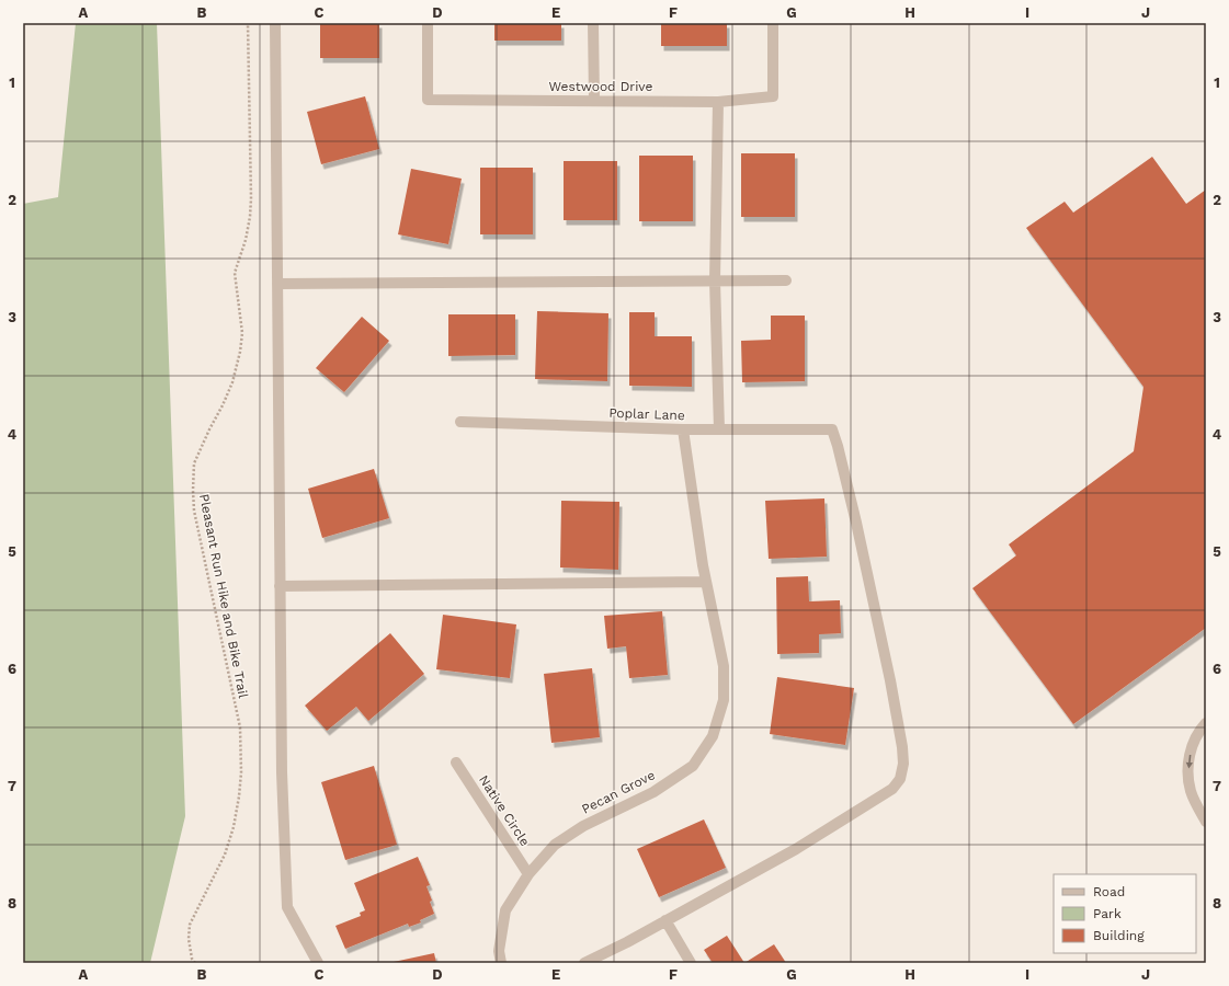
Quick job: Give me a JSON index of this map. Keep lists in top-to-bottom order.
{
  "streets": {
    "street": [
      "Westwood Drive",
      "Poplar Lane",
      "Pecan Grove",
      "Native Circle"
    ],
    "path": ["Pleasant Run Hike and Bike Trail"]
  },
  "crossings": [
    ["Poplar Lane", "Pecan Grove"],
    ["Pecan Grove", "Native Circle"]
  ],
  "legend": ["Road", "Park", "Building"],
  "grid": {
    "columns": [
      "A",
      "B",
      "C",
      "D",
      "E",
      "F",
      "G",
      "H",
      "I",
      "J"
    ],
    "rows": [
      "1",
      "2",
      "3",
      "4",
      "5",
      "6",
      "7",
      "8"
    ]
  }
}
